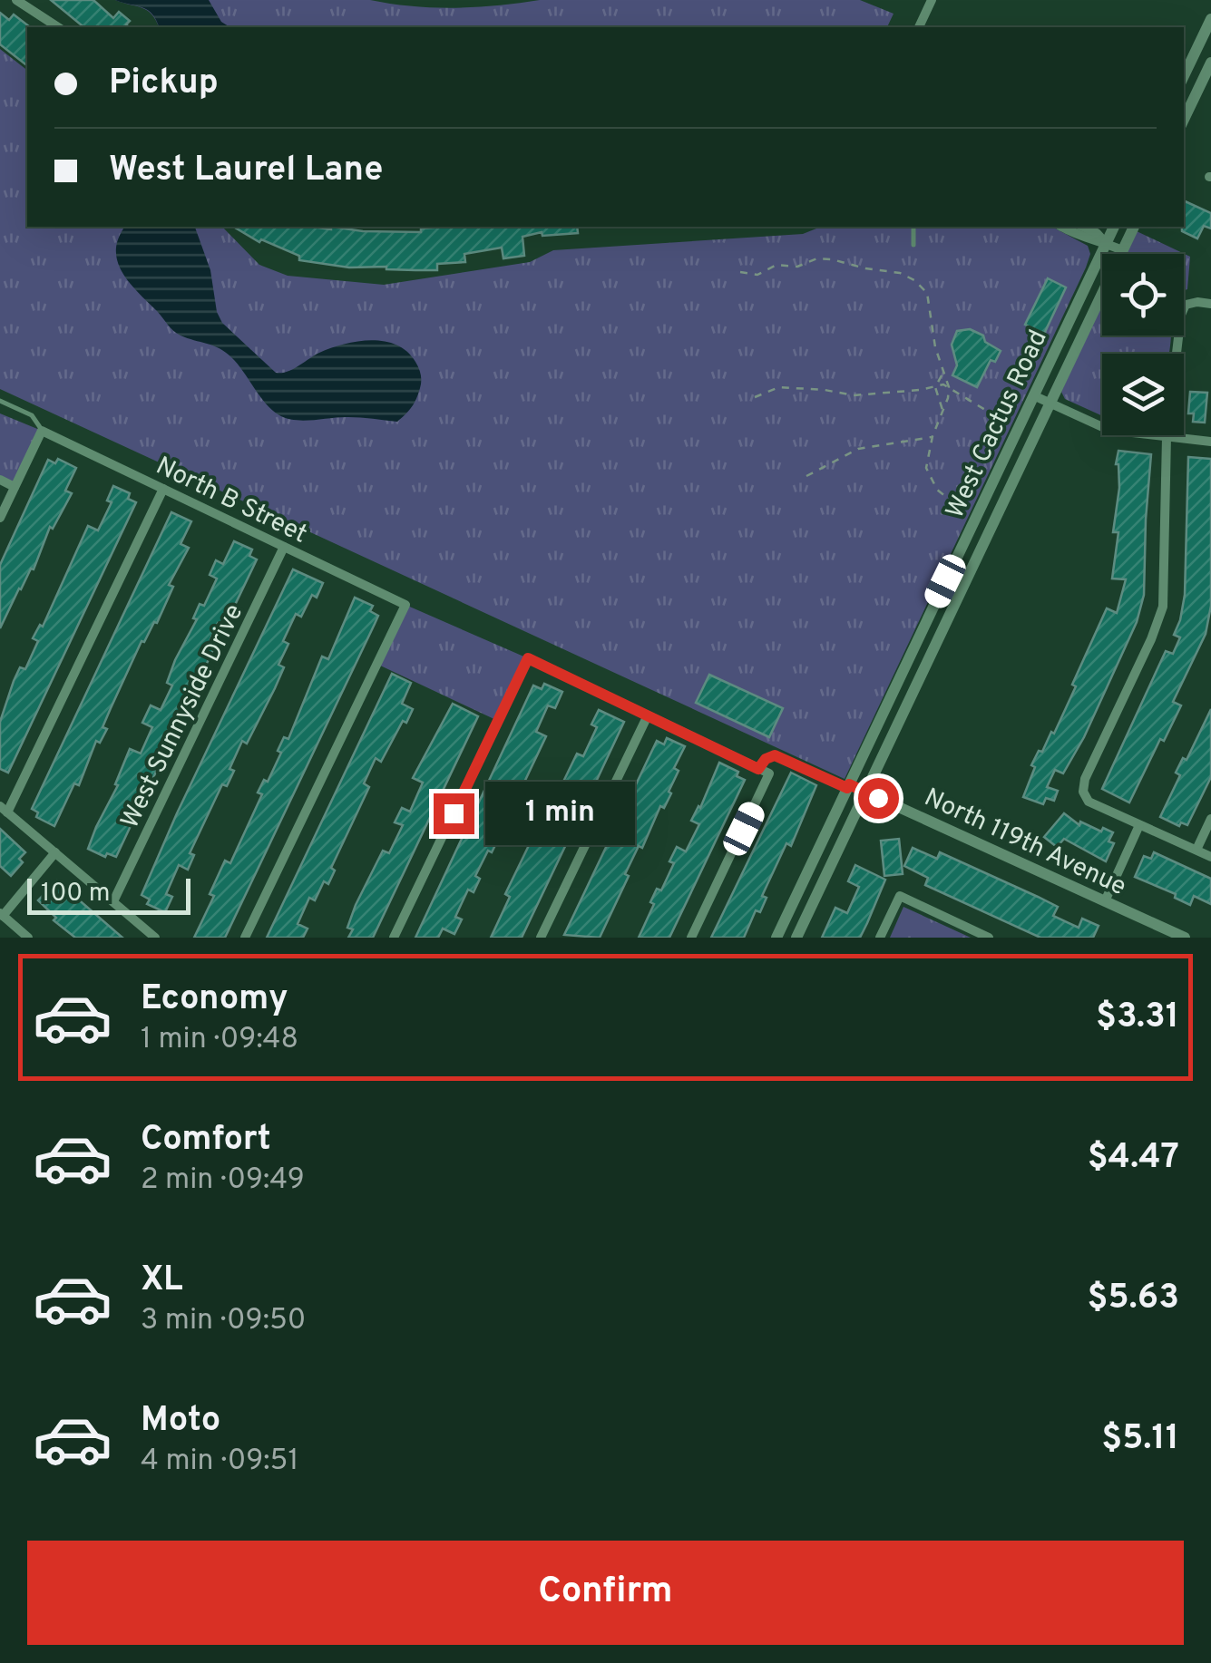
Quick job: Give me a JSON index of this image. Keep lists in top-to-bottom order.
{
  "streets": {
    "street": [
      "West Cactus Road",
      "North B Street",
      "West Sunnyside Drive",
      "North 119th Avenue"
    ]
  },
  "crossings": [
    ["West Cactus Road", "North 119th Avenue"],
    ["North B Street", "West Sunnyside Drive"]
  ],
  "scale_bar": "100 m",
  "page": {
    "banner": ["Pickup", "West Laurel Lane"],
    "bubble": "1 min",
    "scale": "100 m",
    "list": [
      {
        "name": "Economy",
        "note": "1 min · 09:48",
        "value": "$3.31"
      },
      {
        "name": "Comfort",
        "note": "2 min · 09:49",
        "value": "$4.47"
      },
      {
        "name": "XL",
        "note": "3 min · 09:50",
        "value": "$5.63"
      },
      {
        "name": "Moto",
        "note": "4 min · 09:51",
        "value": "$5.11"
      }
    ],
    "buttons": "Confirm"
  }
}
